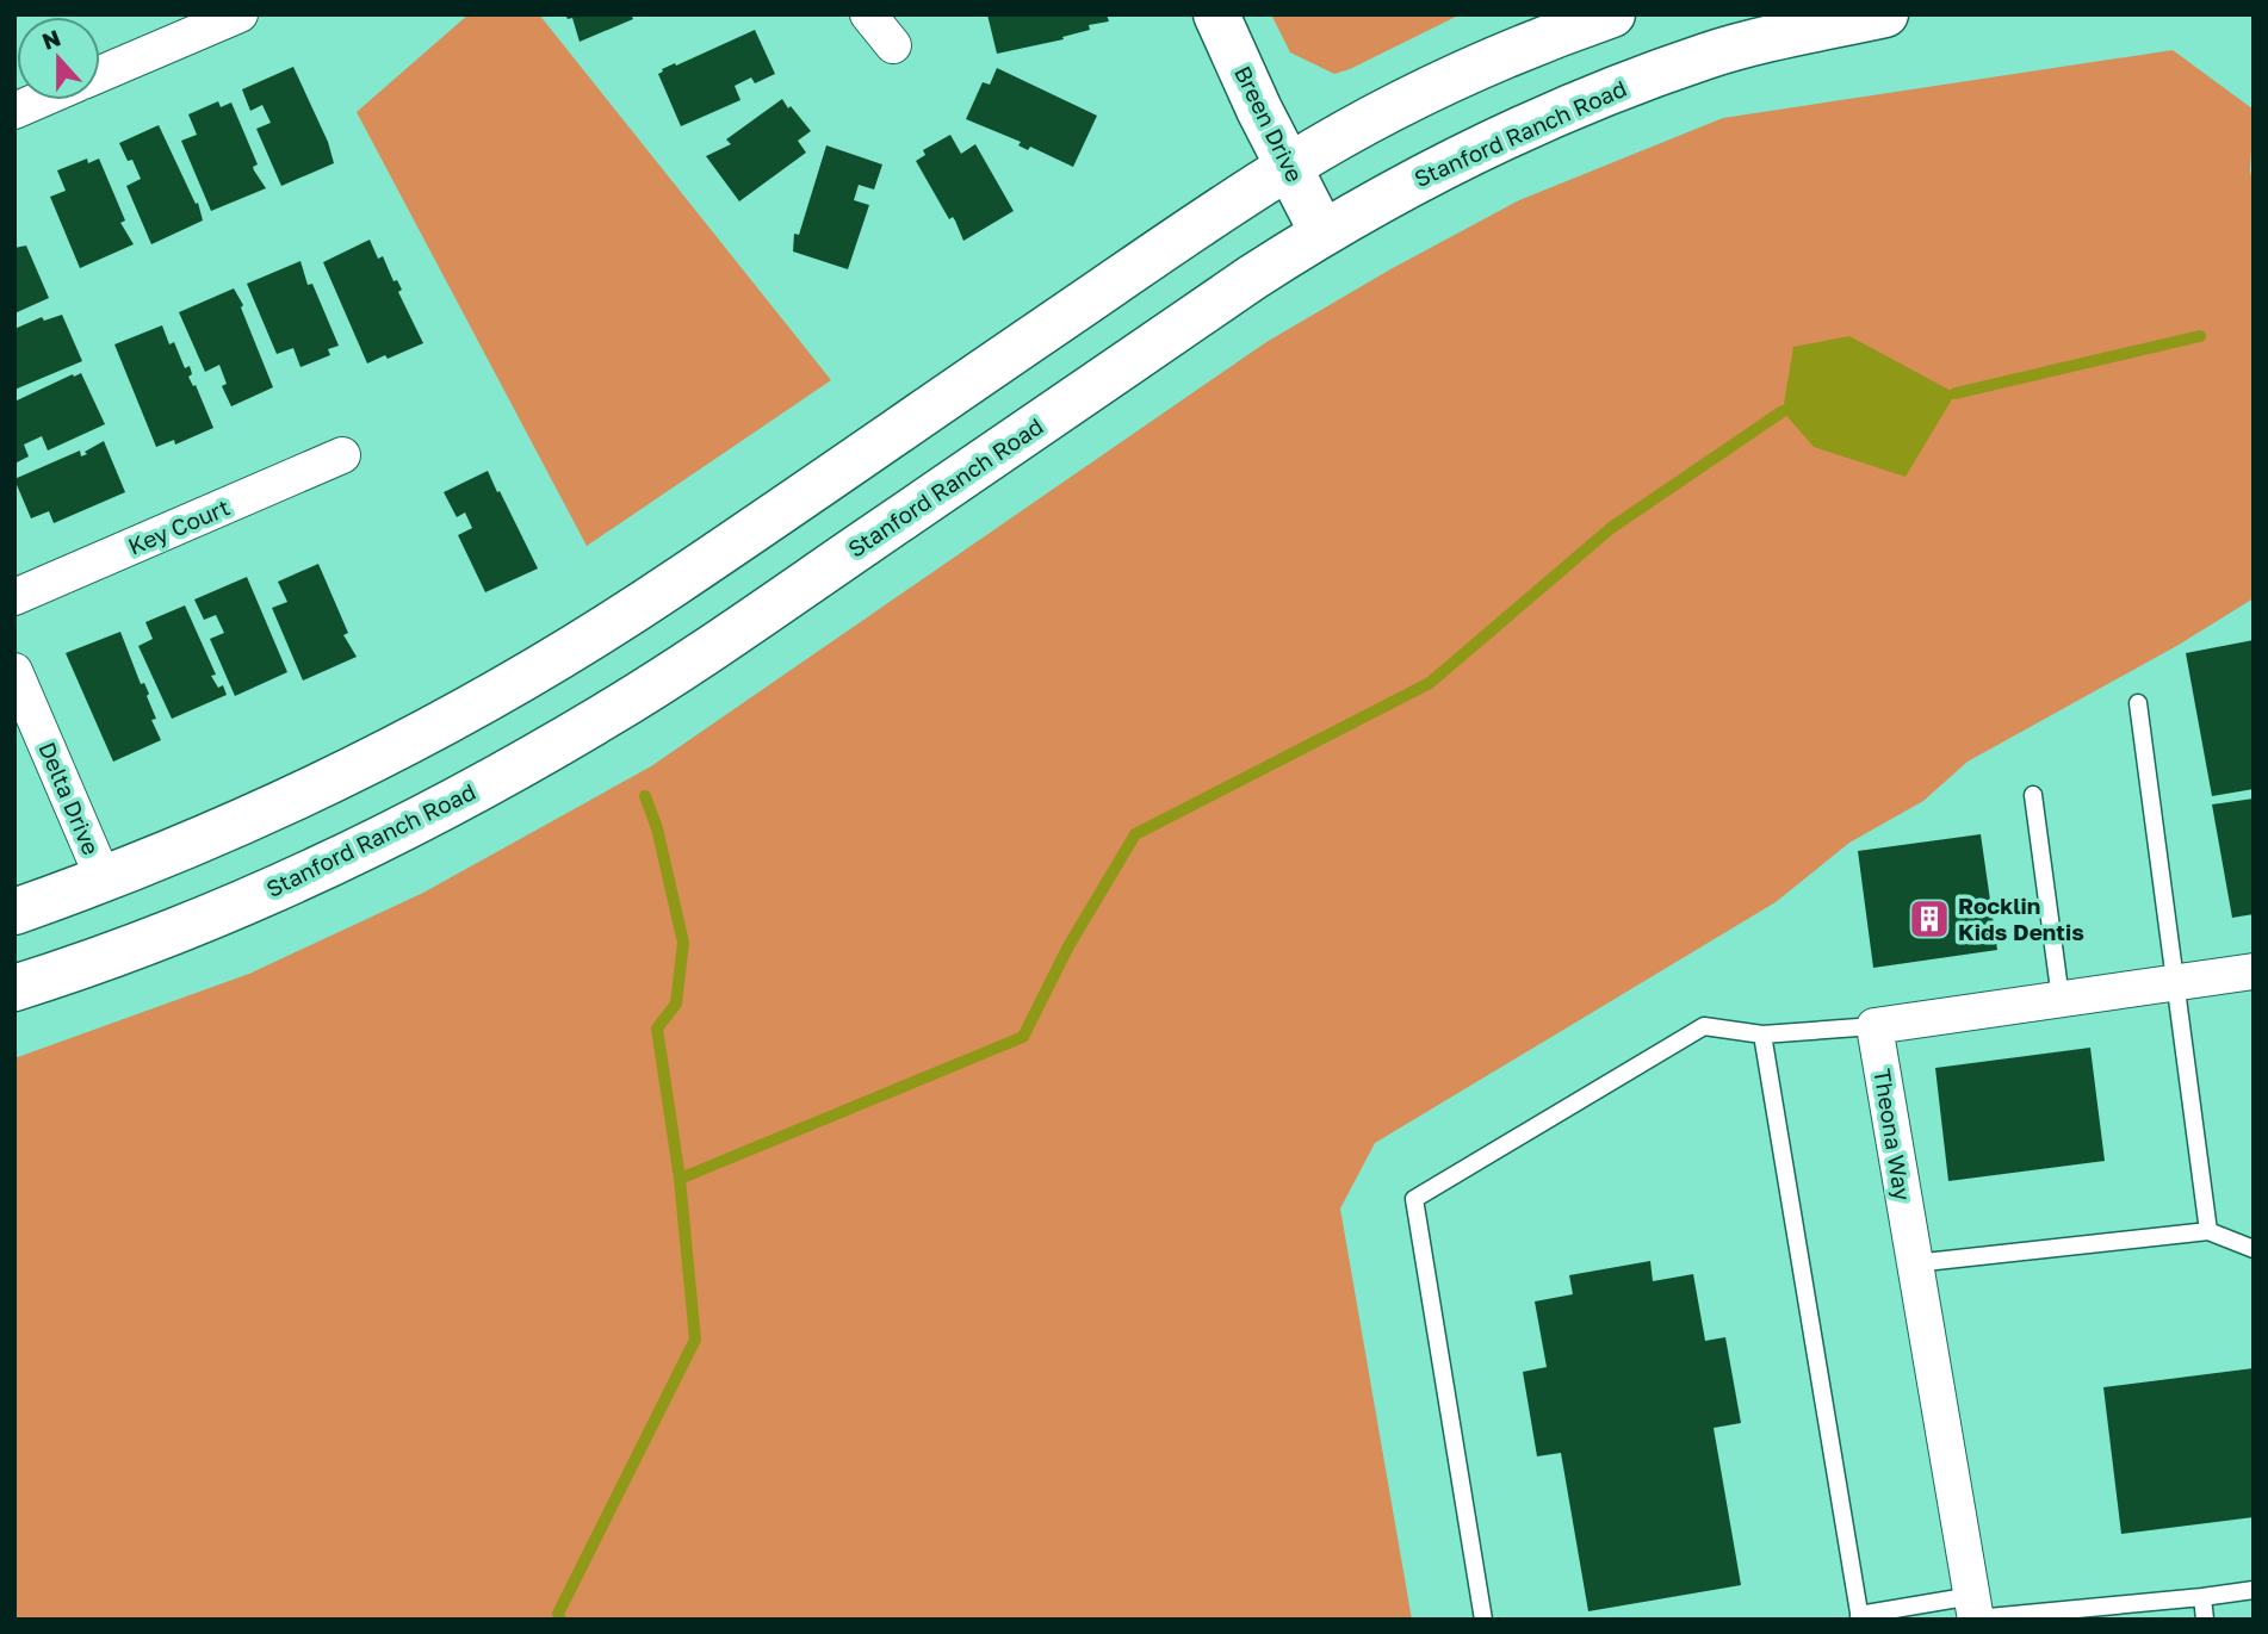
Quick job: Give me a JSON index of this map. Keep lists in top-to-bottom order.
{
  "streets": {
    "main road": ["Breen Drive", "Stanford Ranch Road"],
    "street": ["Key Court", "Delta Drive", "Theona Way"]
  },
  "crossings": [
    ["Breen Drive", "Stanford Ranch Road"]
  ],
  "places": {
    "building": ["Rocklin Kids Dentis"]
  },
  "north": "top"
}
